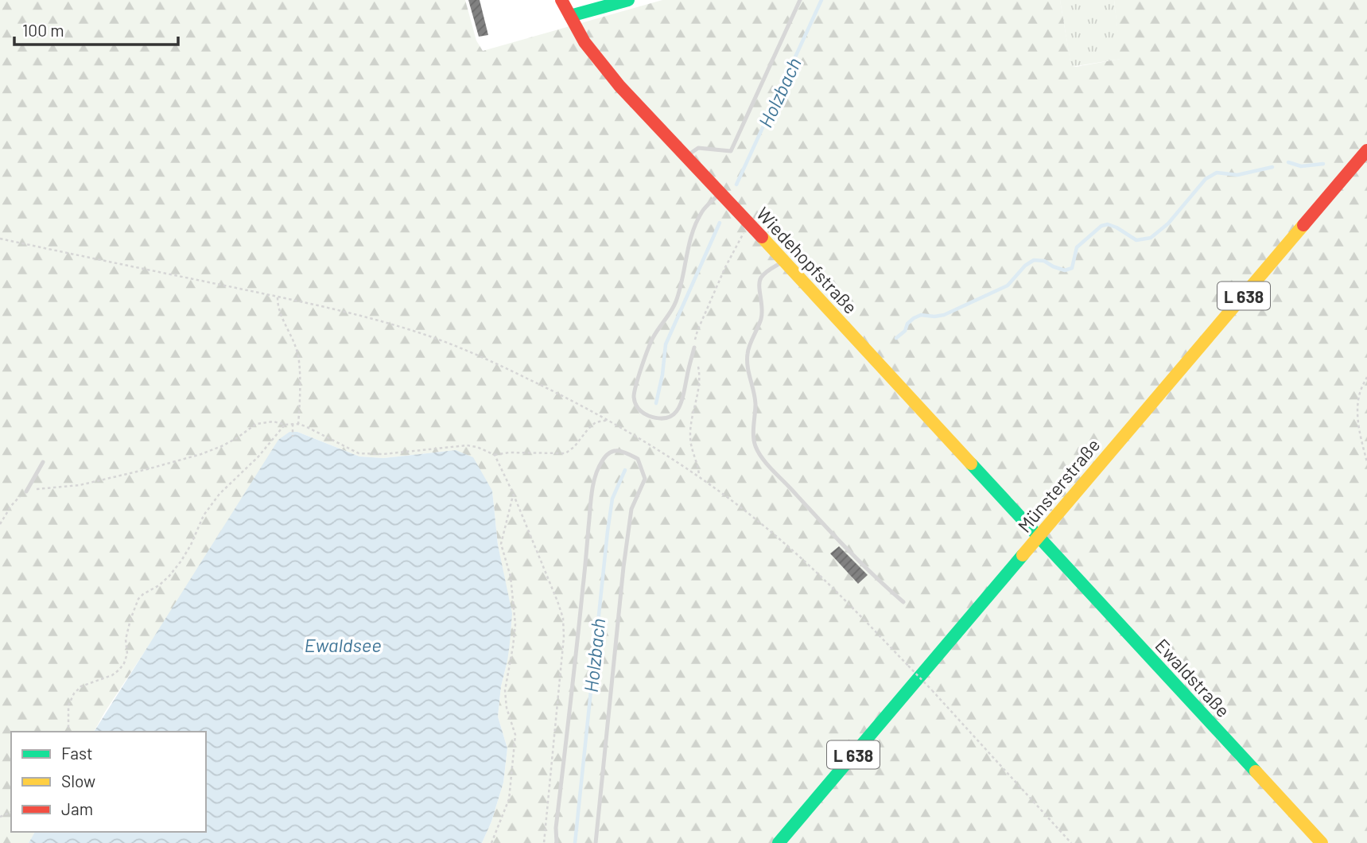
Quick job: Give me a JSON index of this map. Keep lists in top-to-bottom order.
{
  "streets": {
    "main road": [
      "Wiedehopfstraße",
      "L 638",
      "Münsterstraße",
      "Ewaldstraße"
    ]
  },
  "crossings": [
    ["Wiedehopfstraße", "Münsterstraße"],
    ["Wiedehopfstraße", "Ewaldstraße"],
    ["Münsterstraße", "Ewaldstraße"]
  ],
  "water": ["Holzbach", "Ewaldsee"],
  "legend": ["Fast", "Slow", "Jam"],
  "scale_bar": "100 m"
}
